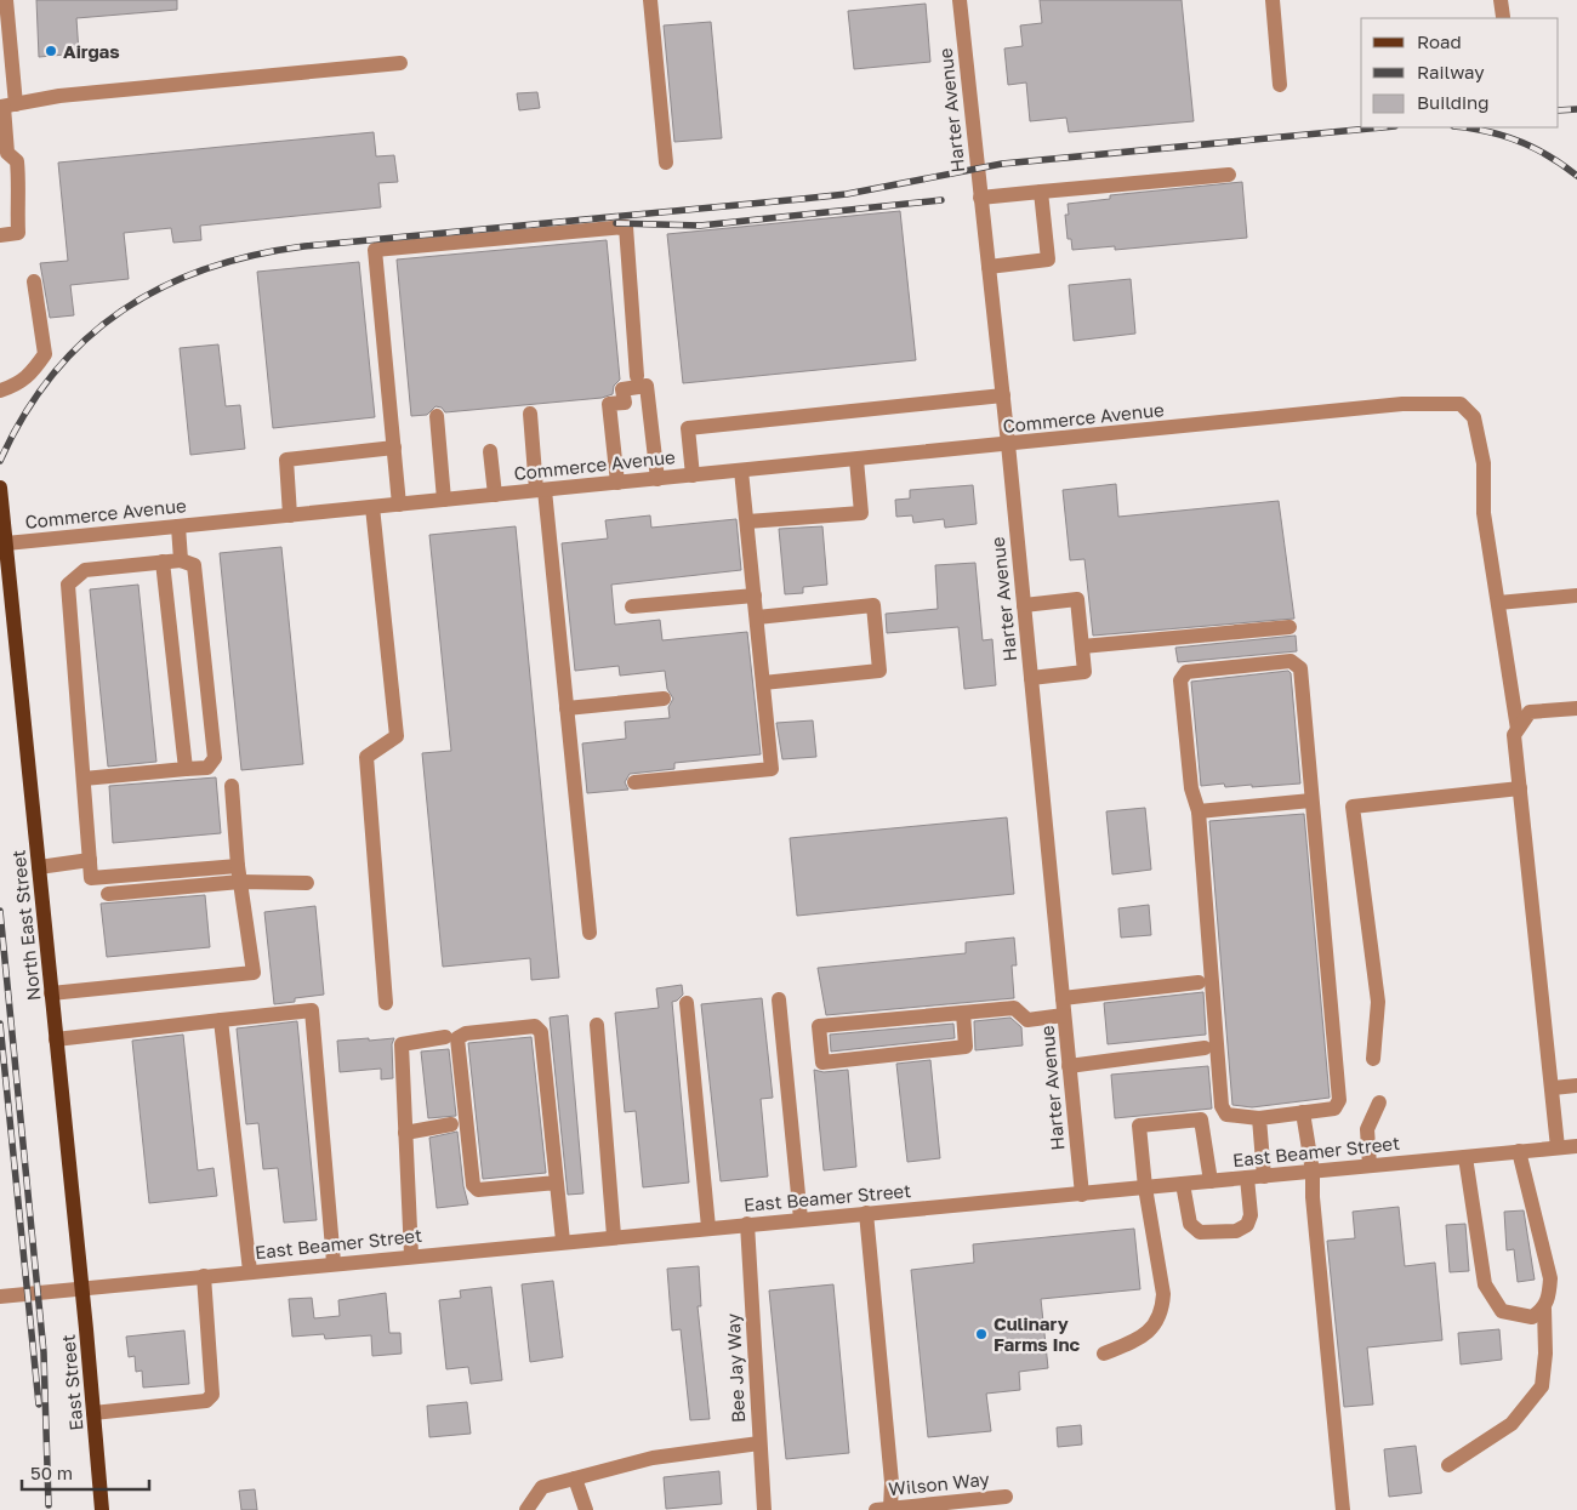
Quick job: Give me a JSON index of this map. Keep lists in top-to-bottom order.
{
  "streets": {
    "main road": ["North East Street", "East Street"],
    "street": [
      "Harter Avenue",
      "Commerce Avenue",
      "East Beamer Street",
      "Bee Jay Way",
      "Wilson Way"
    ]
  },
  "crossings": [
    ["Harter Avenue", "Commerce Avenue"],
    ["Harter Avenue", "East Beamer Street"],
    ["Commerce Avenue", "North East Street"],
    ["North East Street", "East Beamer Street"],
    ["North East Street", "East Street"],
    ["East Beamer Street", "Bee Jay Way"],
    ["East Beamer Street", "East Street"]
  ],
  "places": ["Airgas", "Culinary Farms Inc"],
  "legend": ["Road", "Railway", "Building"],
  "scale_bar": "50 m"
}
